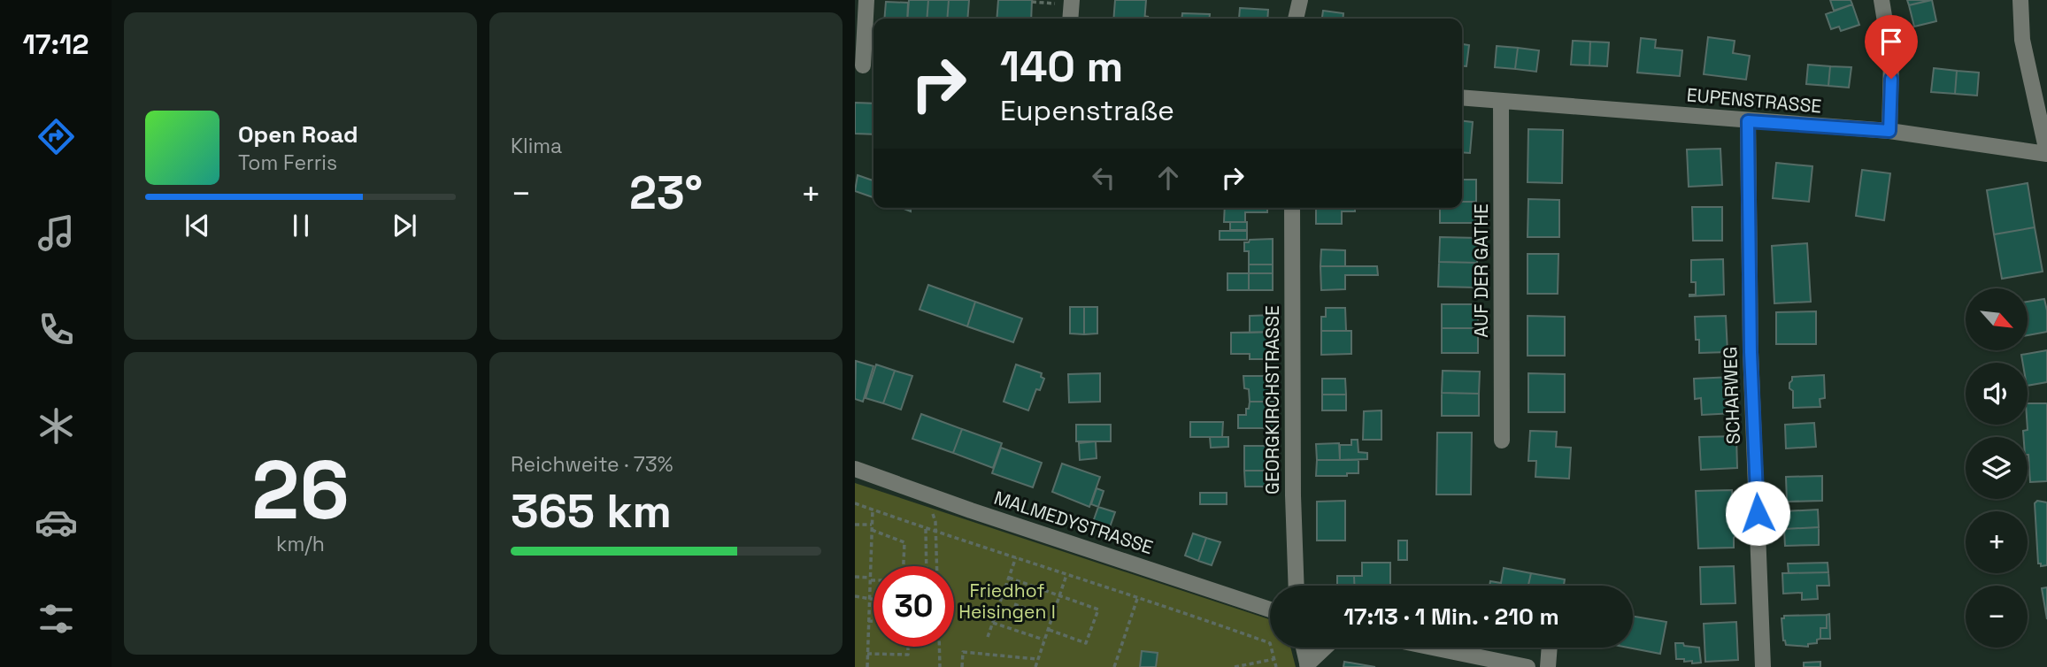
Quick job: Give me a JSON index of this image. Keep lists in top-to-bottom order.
{
  "streets": {
    "street": [
      "EUPENSTRASSE",
      "AUF DER GATHE",
      "SCHARWEG",
      "GEORGKIRCHSTRASSE",
      "MALMEDYSTRASSE"
    ]
  },
  "crossings": [
    ["EUPENSTRASSE", "AUF DER GATHE"],
    ["EUPENSTRASSE", "SCHARWEG"]
  ],
  "parks": ["Friedhof Heisingen I"],
  "north": "bottom right",
  "page": {
    "tabs": "17:12",
    "tile": [
      "Klima",
      ["26", "km/h"],
      ["Reichweite · 73%", "365 km"]
    ],
    "turn": ["140 m", "Eupenstraße"],
    "song": ["Open Road", "Tom Ferris"],
    "heat": ["−", "23°", "+"],
    "map_buttons": ["+", "−"],
    "limit": "30",
    "trip": "17:13 · 1 Min. · 210 m"
  }
}
